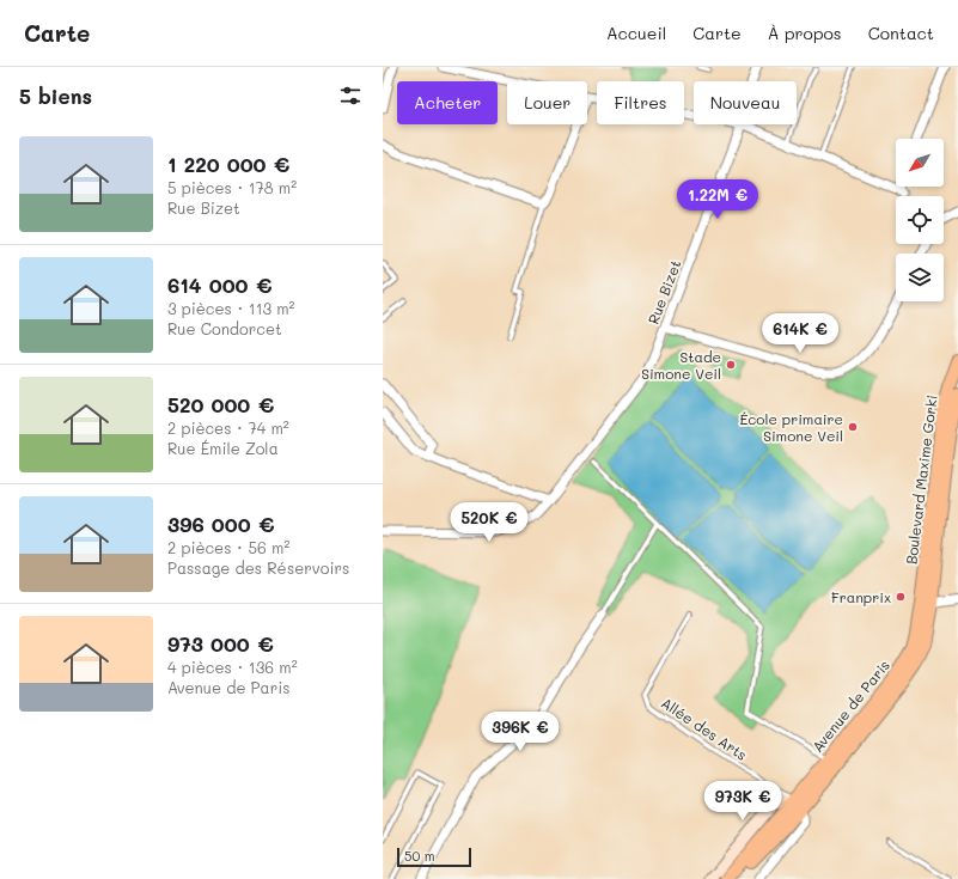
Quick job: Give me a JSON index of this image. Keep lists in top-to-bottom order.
{
  "streets": {
    "main road": ["Boulevard Maxime Gorki", "Avenue de Paris"],
    "street": ["Rue Bizet"],
    "lane": ["Allée des Arts"]
  },
  "crossings": [
    ["Boulevard Maxime Gorki", "Avenue de Paris"]
  ],
  "places": ["Stade Simone Veil", "École primaire Simone Veil", "Franprix"],
  "scale_bar": "50 m",
  "north": "bottom left",
  "page": {
    "header": "Carte",
    "nav": [
      "Accueil",
      "Carte",
      "À propos",
      "Contact"
    ],
    "heading": "5 biens",
    "chip": [
      "Acheter",
      "Louer",
      "Filtres",
      "Nouveau"
    ],
    "list": [
      {
        "name": "1 220 000 €",
        "note": "5 pièces · 178 m² · Rue Bizet"
      },
      {
        "name": "614 000 €",
        "note": "3 pièces · 113 m² · Rue Condorcet"
      },
      {
        "name": "520 000 €",
        "note": "2 pièces · 74 m² · Rue Émile Zola"
      },
      {
        "name": "396 000 €",
        "note": "2 pièces · 56 m² · Passage des Réservoirs"
      },
      {
        "name": "973 000 €",
        "note": "4 pièces · 136 m² · Avenue de Paris"
      }
    ],
    "price": [
      "1.22M €",
      "614K €",
      "520K €",
      "396K €",
      "973K €"
    ],
    "scale": "50 m"
  }
}
